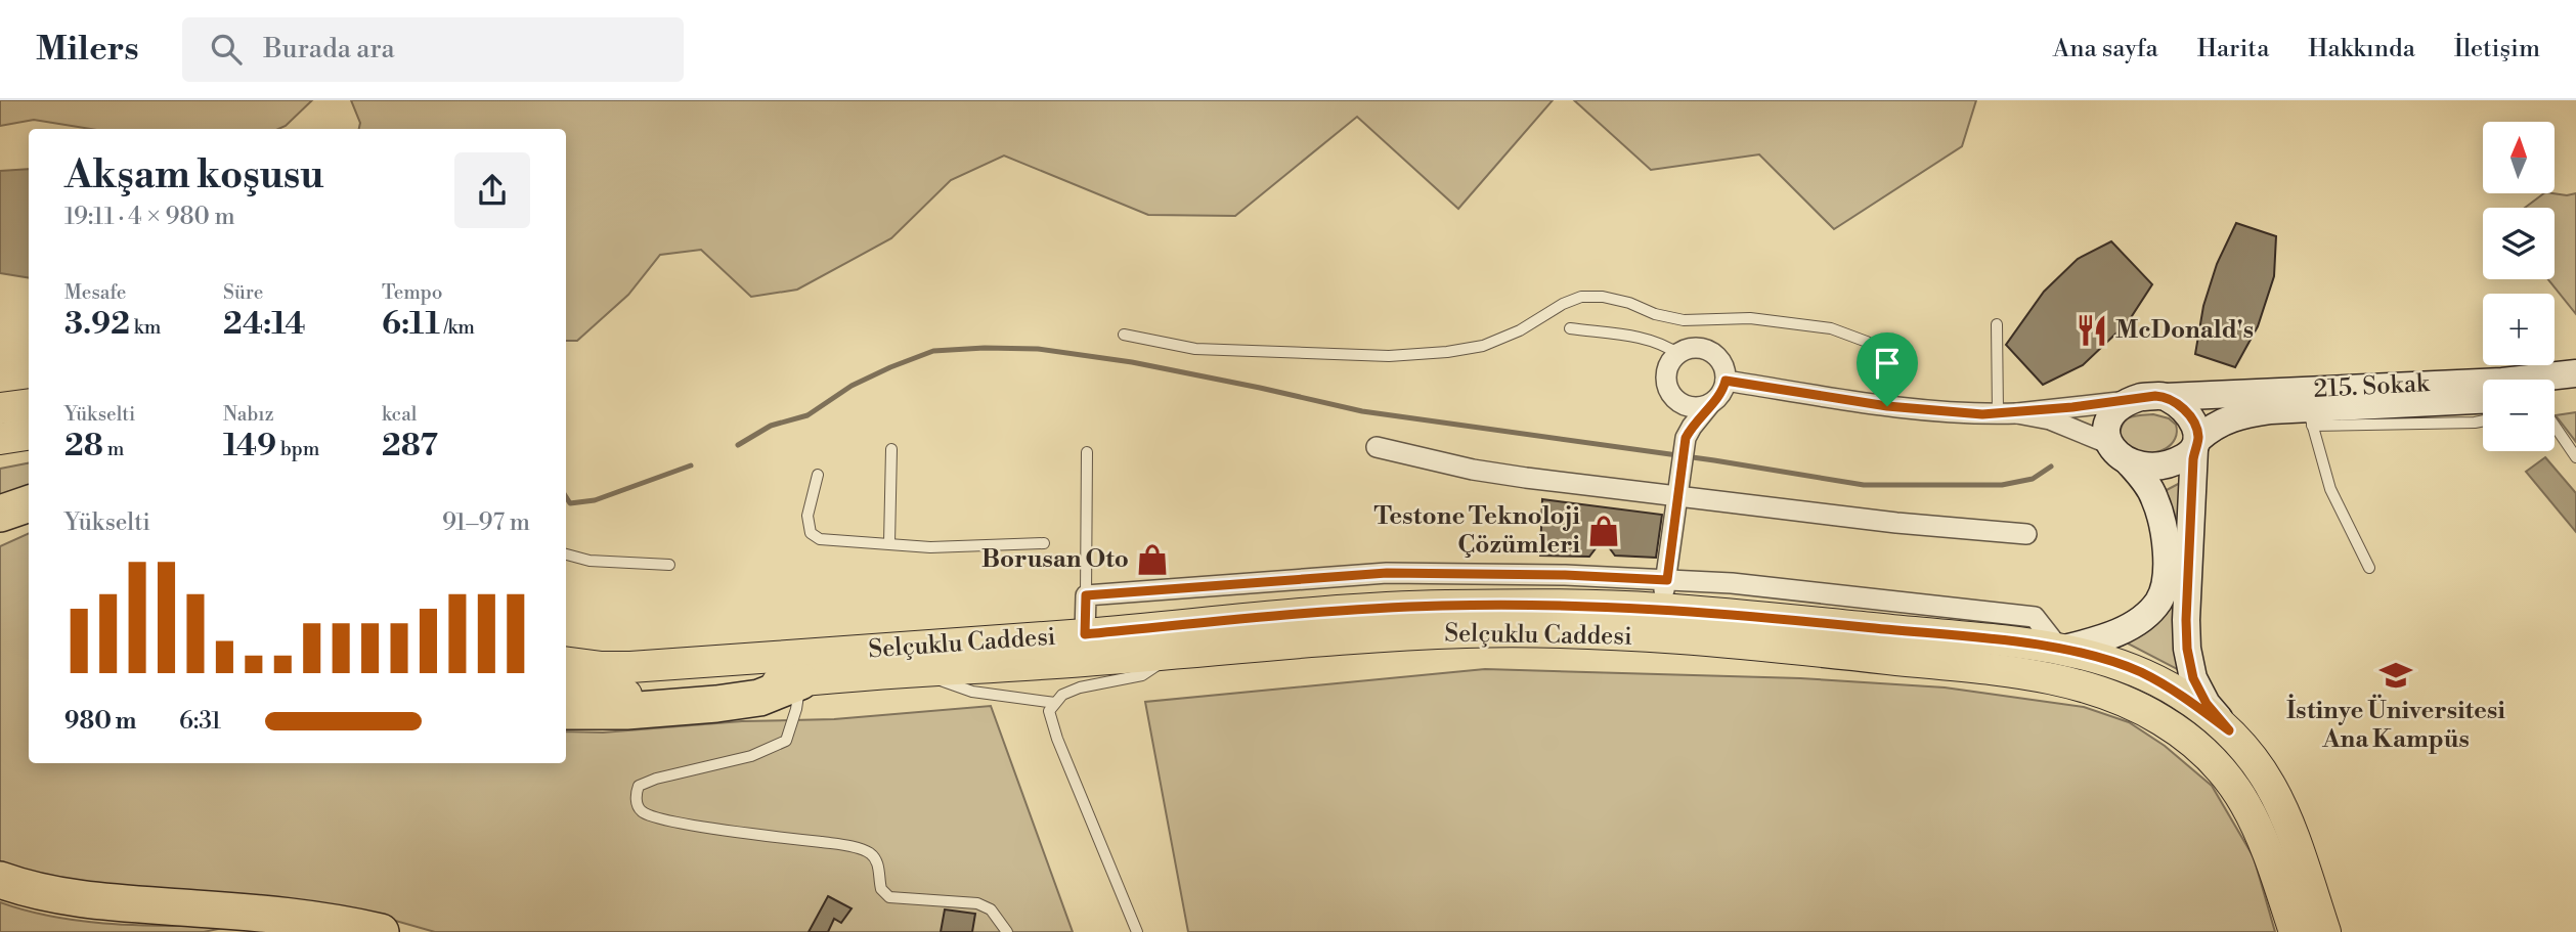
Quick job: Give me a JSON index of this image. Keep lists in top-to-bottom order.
{
  "streets": {
    "main road": ["Selçuklu Caddesi"],
    "street": ["215. Sokak"]
  },
  "places": {
    "restaurant": ["McDonald's"],
    "shop": ["Testone Teknoloji Çözümleri", "Borusan Oto"],
    "school or university": ["İstinye Üniversitesi Ana Kampüs"]
  },
  "north": "top",
  "page": {
    "header": "Milers",
    "search": "Burada ara",
    "nav": [
      "Ana sayfa",
      "Harita",
      "Hakkında",
      "İletişim"
    ],
    "map_buttons": ["+", "−"],
    "heading": ["Akşam koşusu", "19:11 · 4 × 980 m"],
    "stats": [
      ["Mesafe", "3.92 km"],
      ["Süre", "24:14"],
      ["Tempo", "6:11 /km"],
      ["Yükselti", "28 m"],
      ["Nabız", "149 bpm"],
      ["kcal", "287"]
    ],
    "chart": ["Yükselti", "91–97 m"],
    "list": [
      {
        "name": "980 m",
        "note": "6:31"
      }
    ]
  }
}
